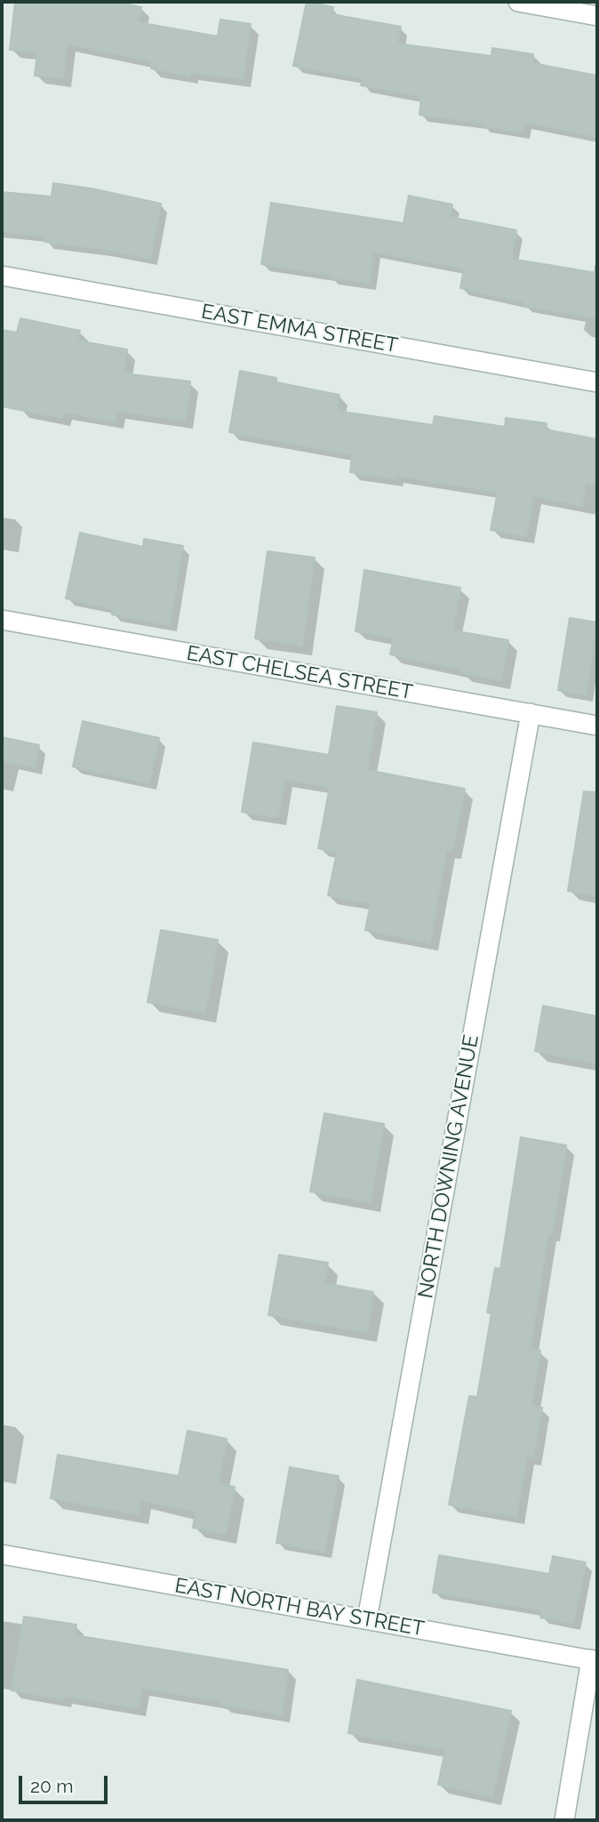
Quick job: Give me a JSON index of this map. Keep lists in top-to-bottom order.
{
  "streets": {
    "street": [
      "EAST EMMA STREET",
      "EAST CHELSEA STREET",
      "NORTH DOWNING AVENUE",
      "EAST NORTH BAY STREET"
    ]
  },
  "crossings": [
    ["EAST CHELSEA STREET", "NORTH DOWNING AVENUE"],
    ["NORTH DOWNING AVENUE", "EAST NORTH BAY STREET"]
  ],
  "scale_bar": "20 m"
}
